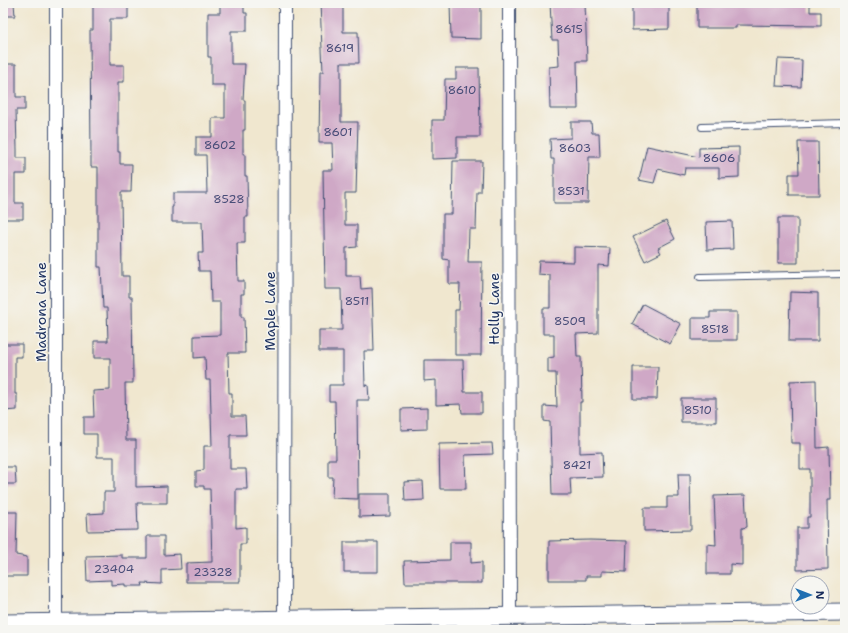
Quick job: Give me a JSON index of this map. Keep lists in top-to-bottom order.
{
  "streets": {
    "street": ["Holly Lane", "Maple Lane", "Madrona Lane"]
  },
  "house_numbers": [
    "8615",
    "8619",
    "8610",
    "8601",
    "8602",
    "8603",
    "8606",
    "8531",
    "8528",
    "8511",
    "8509",
    "8518",
    "8510",
    "8421",
    "23404",
    "23328"
  ],
  "north": "right"
}
